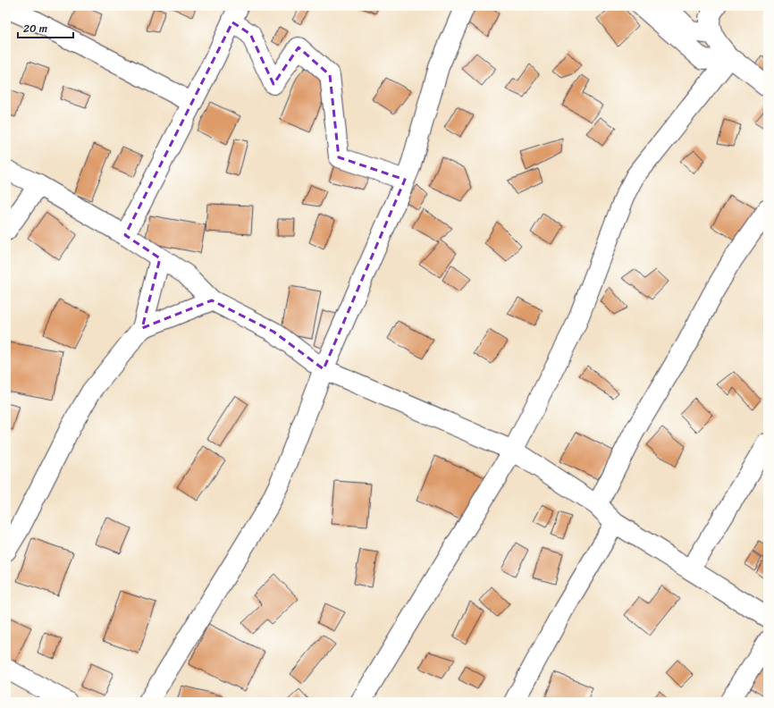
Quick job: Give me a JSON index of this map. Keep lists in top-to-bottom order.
{
  "scale_bar": "20 m"
}
